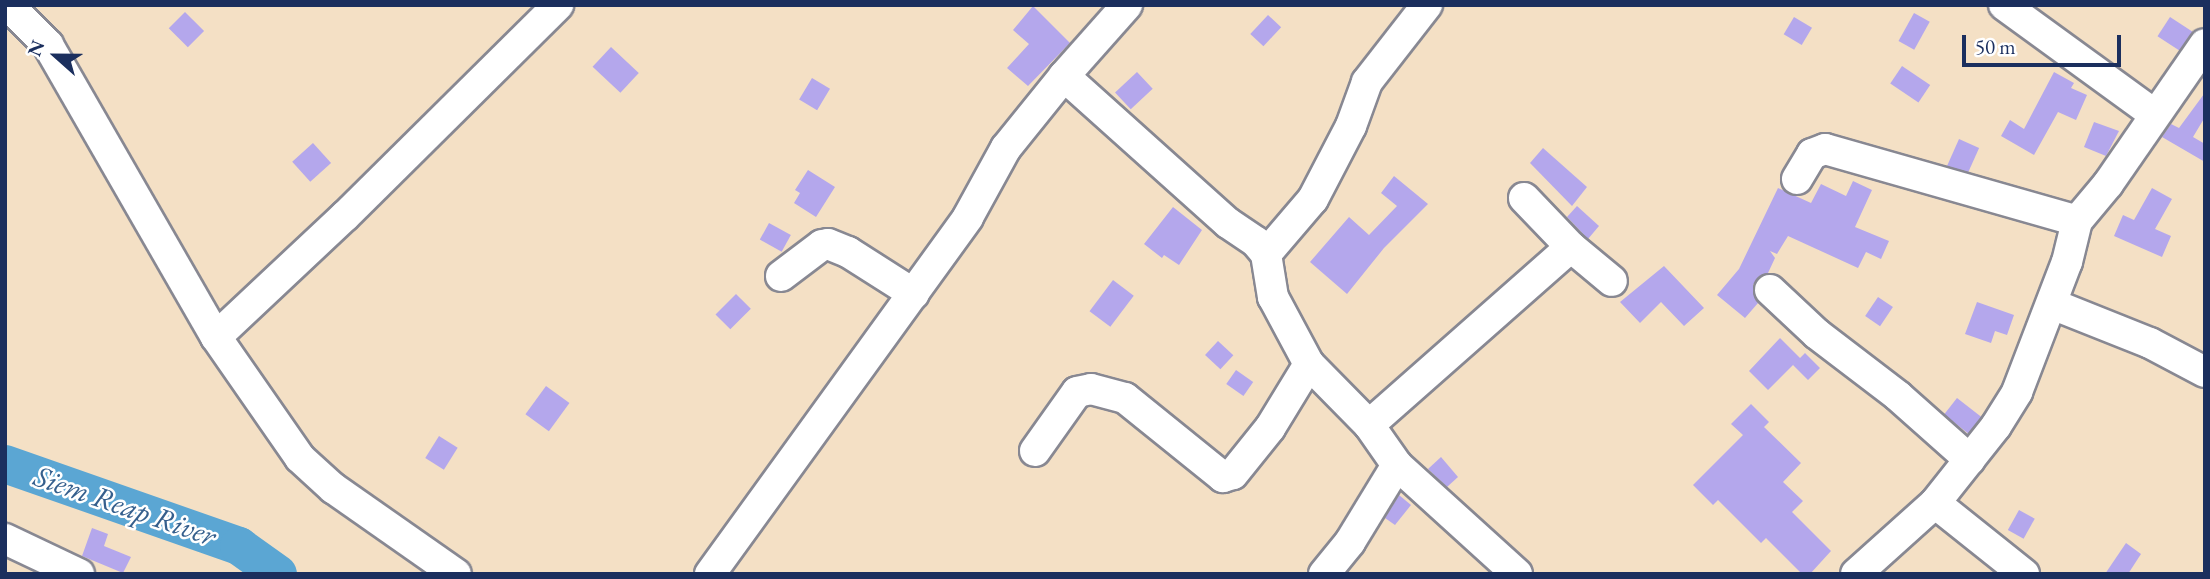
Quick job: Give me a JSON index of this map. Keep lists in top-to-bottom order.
{
  "water": ["Siem Reap River"],
  "scale_bar": "50 m",
  "north": "left"
}
